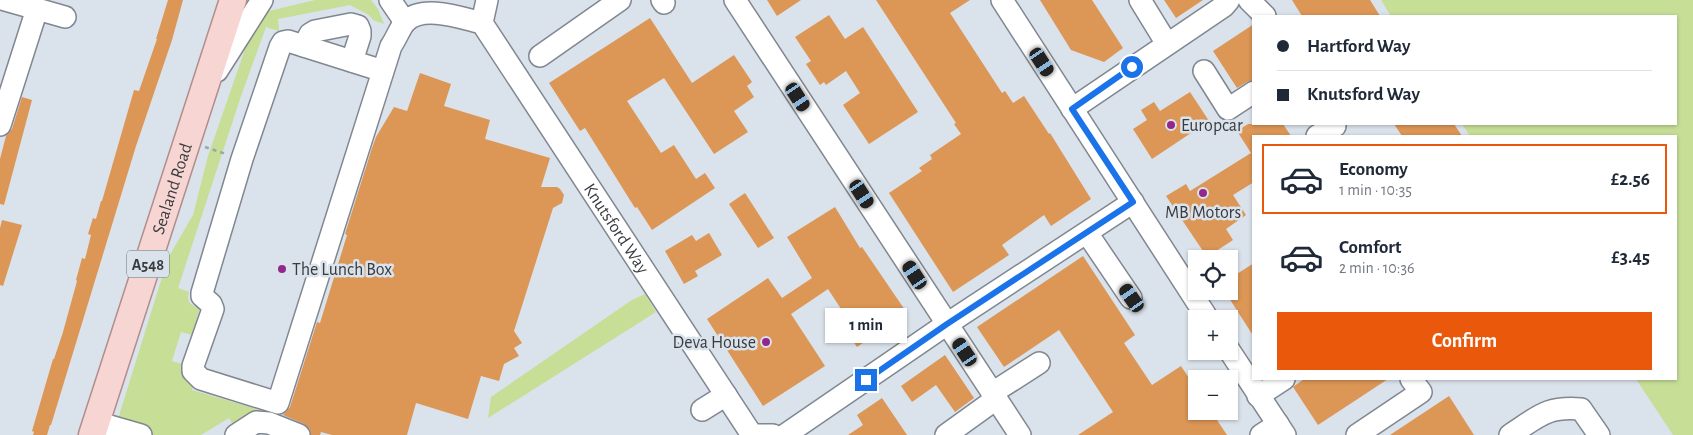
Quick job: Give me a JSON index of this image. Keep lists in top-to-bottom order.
{
  "streets": {
    "main road": ["Sealand Road", "A548"],
    "street": ["Knutsford Way"]
  },
  "places": [
    "Europcar",
    "MB Motors",
    "The Lunch Box",
    "Deva House"
  ],
  "page": {
    "banner": ["Hartford Way", "Knutsford Way"],
    "list": [
      {
        "name": "Economy",
        "note": "1 min · 10:35",
        "value": "£2.56"
      },
      {
        "name": "Comfort",
        "note": "2 min · 10:36",
        "value": "£3.45"
      }
    ],
    "map_buttons": ["+", "−"],
    "buttons": "Confirm",
    "bubble": "1 min"
  }
}
